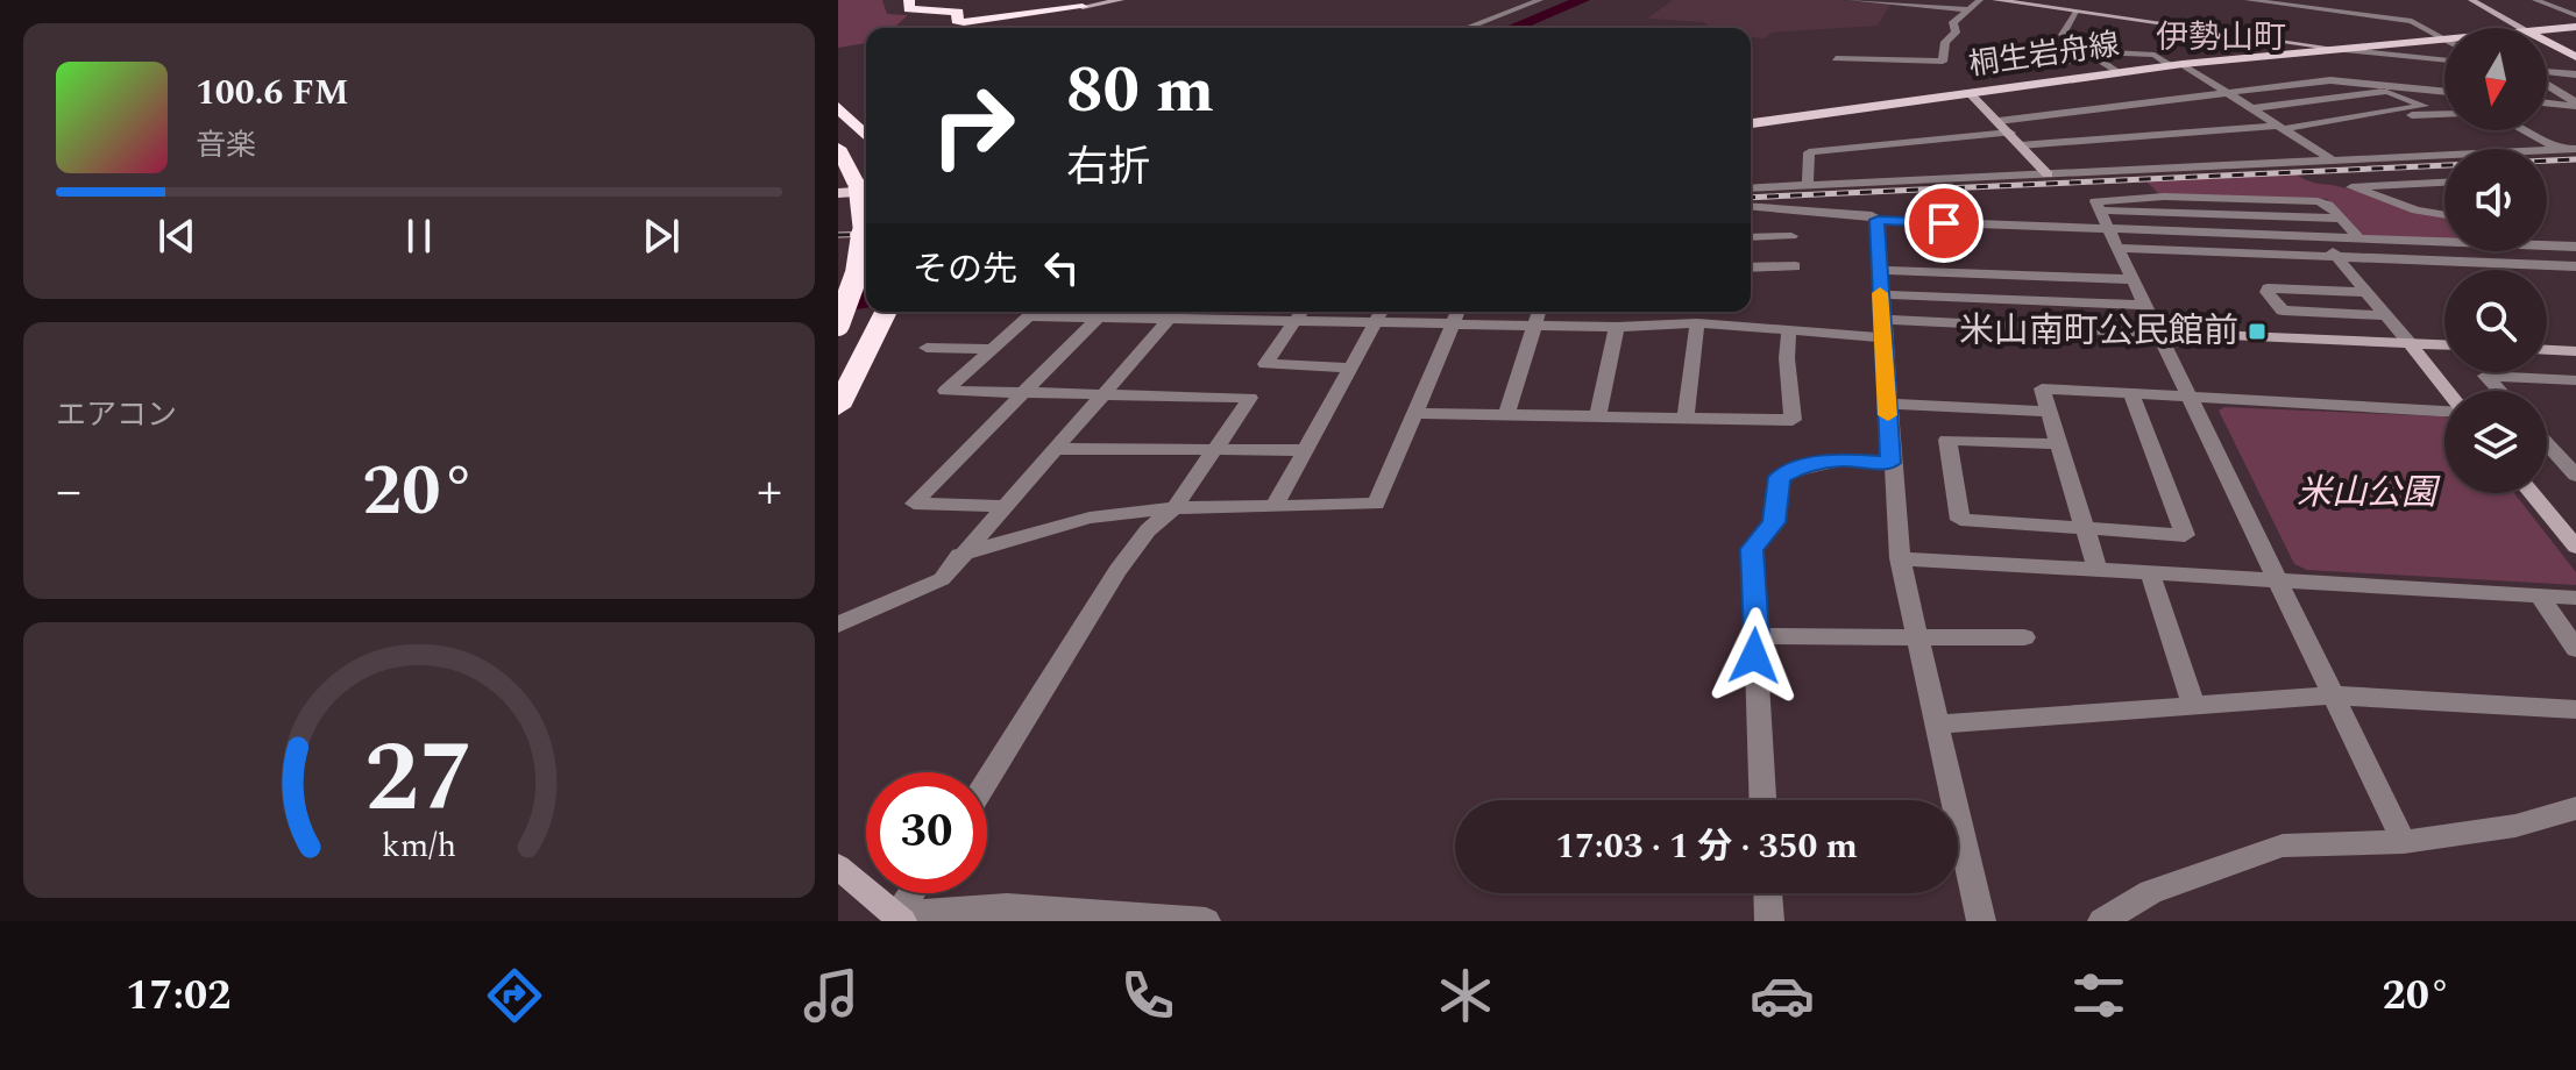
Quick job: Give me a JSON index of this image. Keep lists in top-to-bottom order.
{
  "streets": {
    "main road": ["桐生岩舟線"]
  },
  "districts": ["伊勢山町"],
  "parks": ["米山公園"],
  "places": {
    "transit": ["米山南町公民館前"]
  },
  "north": "bottom",
  "page": {
    "turn": ["80 m", "右折"],
    "song": ["100.6 FM", "音楽"],
    "then": "その先",
    "tile": "エアコン",
    "heat": ["−", "20°", "+"],
    "limit": "30",
    "trip": "17:03 · 1 分 · 350 m",
    "tabs": ["17:02", "20°"],
    "gauge": ["27", "km/h"]
  }
}
